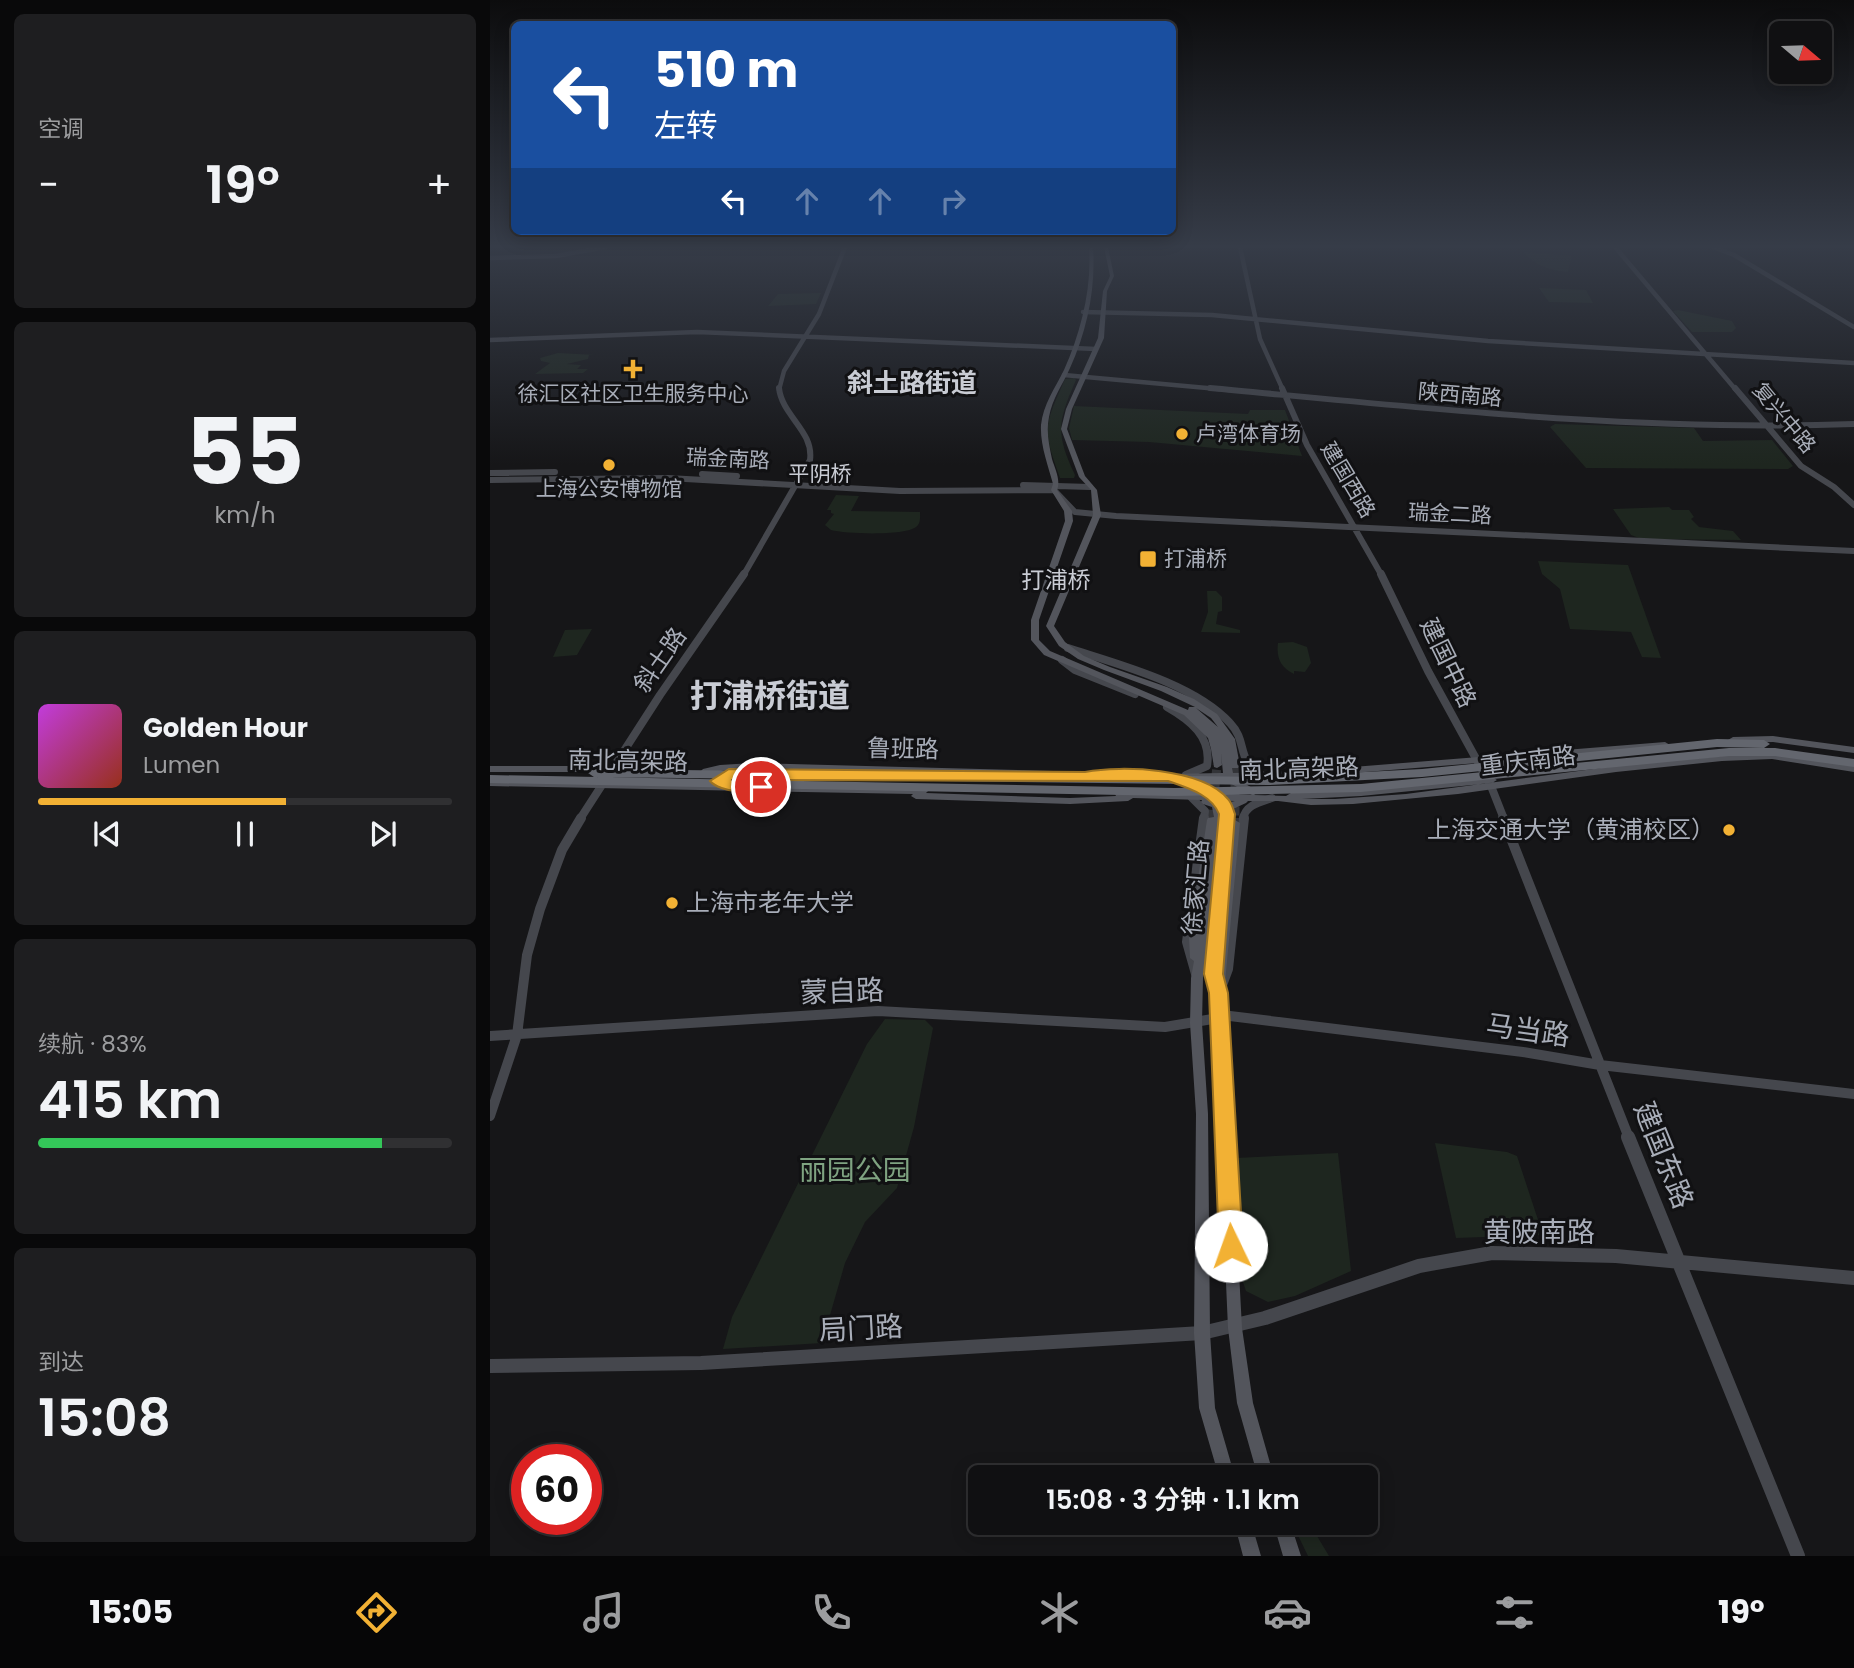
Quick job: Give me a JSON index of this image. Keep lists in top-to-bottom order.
{
  "streets": {
    "highway": ["南北高架路"],
    "main road": [
      "陕西南路",
      "复兴中路",
      "瑞金南路",
      "建国西路",
      "瑞金二路",
      "斜土路",
      "建国中路",
      "鲁班路",
      "重庆南路",
      "徐家汇路",
      "蒙自路",
      "马当路",
      "建国东路",
      "黄陂南路",
      "局门路"
    ]
  },
  "crossings": [
    ["陕西南路", "复兴中路"],
    ["陕西南路", "建国西路"],
    ["瑞金南路", "瑞金二路"],
    ["瑞金南路", "斜土路"],
    ["建国西路", "瑞金二路"],
    ["建国西路", "建国中路"],
    ["斜土路", "鲁班路"],
    ["斜土路", "蒙自路"],
    ["建国中路", "重庆南路"],
    ["建国中路", "建国东路"],
    ["鲁班路", "南北高架路"],
    ["鲁班路", "重庆南路"],
    ["鲁班路", "徐家汇路"],
    ["重庆南路", "徐家汇路"],
    ["重庆南路", "建国东路"],
    ["徐家汇路", "蒙自路"],
    ["徐家汇路", "马当路"],
    ["徐家汇路", "黄陂南路"],
    ["徐家汇路", "局门路"],
    ["蒙自路", "马当路"],
    ["马当路", "建国东路"],
    ["建国东路", "黄陂南路"],
    ["黄陂南路", "局门路"]
  ],
  "districts": [
    "斜土路街道",
    "平阴桥",
    "打浦桥",
    "打浦桥街道"
  ],
  "parks": ["丽园公园"],
  "places": {
    "health": ["徐汇区社区卫生服务中心"],
    "other": [
      "卢湾体育场",
      "上海公安博物馆",
      "上海交通大学（黄浦校区）",
      "上海市老年大学"
    ],
    "transit": ["打浦桥"]
  },
  "north": "right",
  "page": {
    "tile": [
      "空调",
      ["55", "km/h"],
      ["续航 · 83%", "415 km"],
      ["到达", "15:08"]
    ],
    "turn": ["510 m", "左转"],
    "heat": ["−", "19°", "+"],
    "song": ["Golden Hour", "Lumen"],
    "limit": "60",
    "trip": "15:08 · 3 分钟 · 1.1 km",
    "tabs": ["15:05", "19°"]
  }
}
